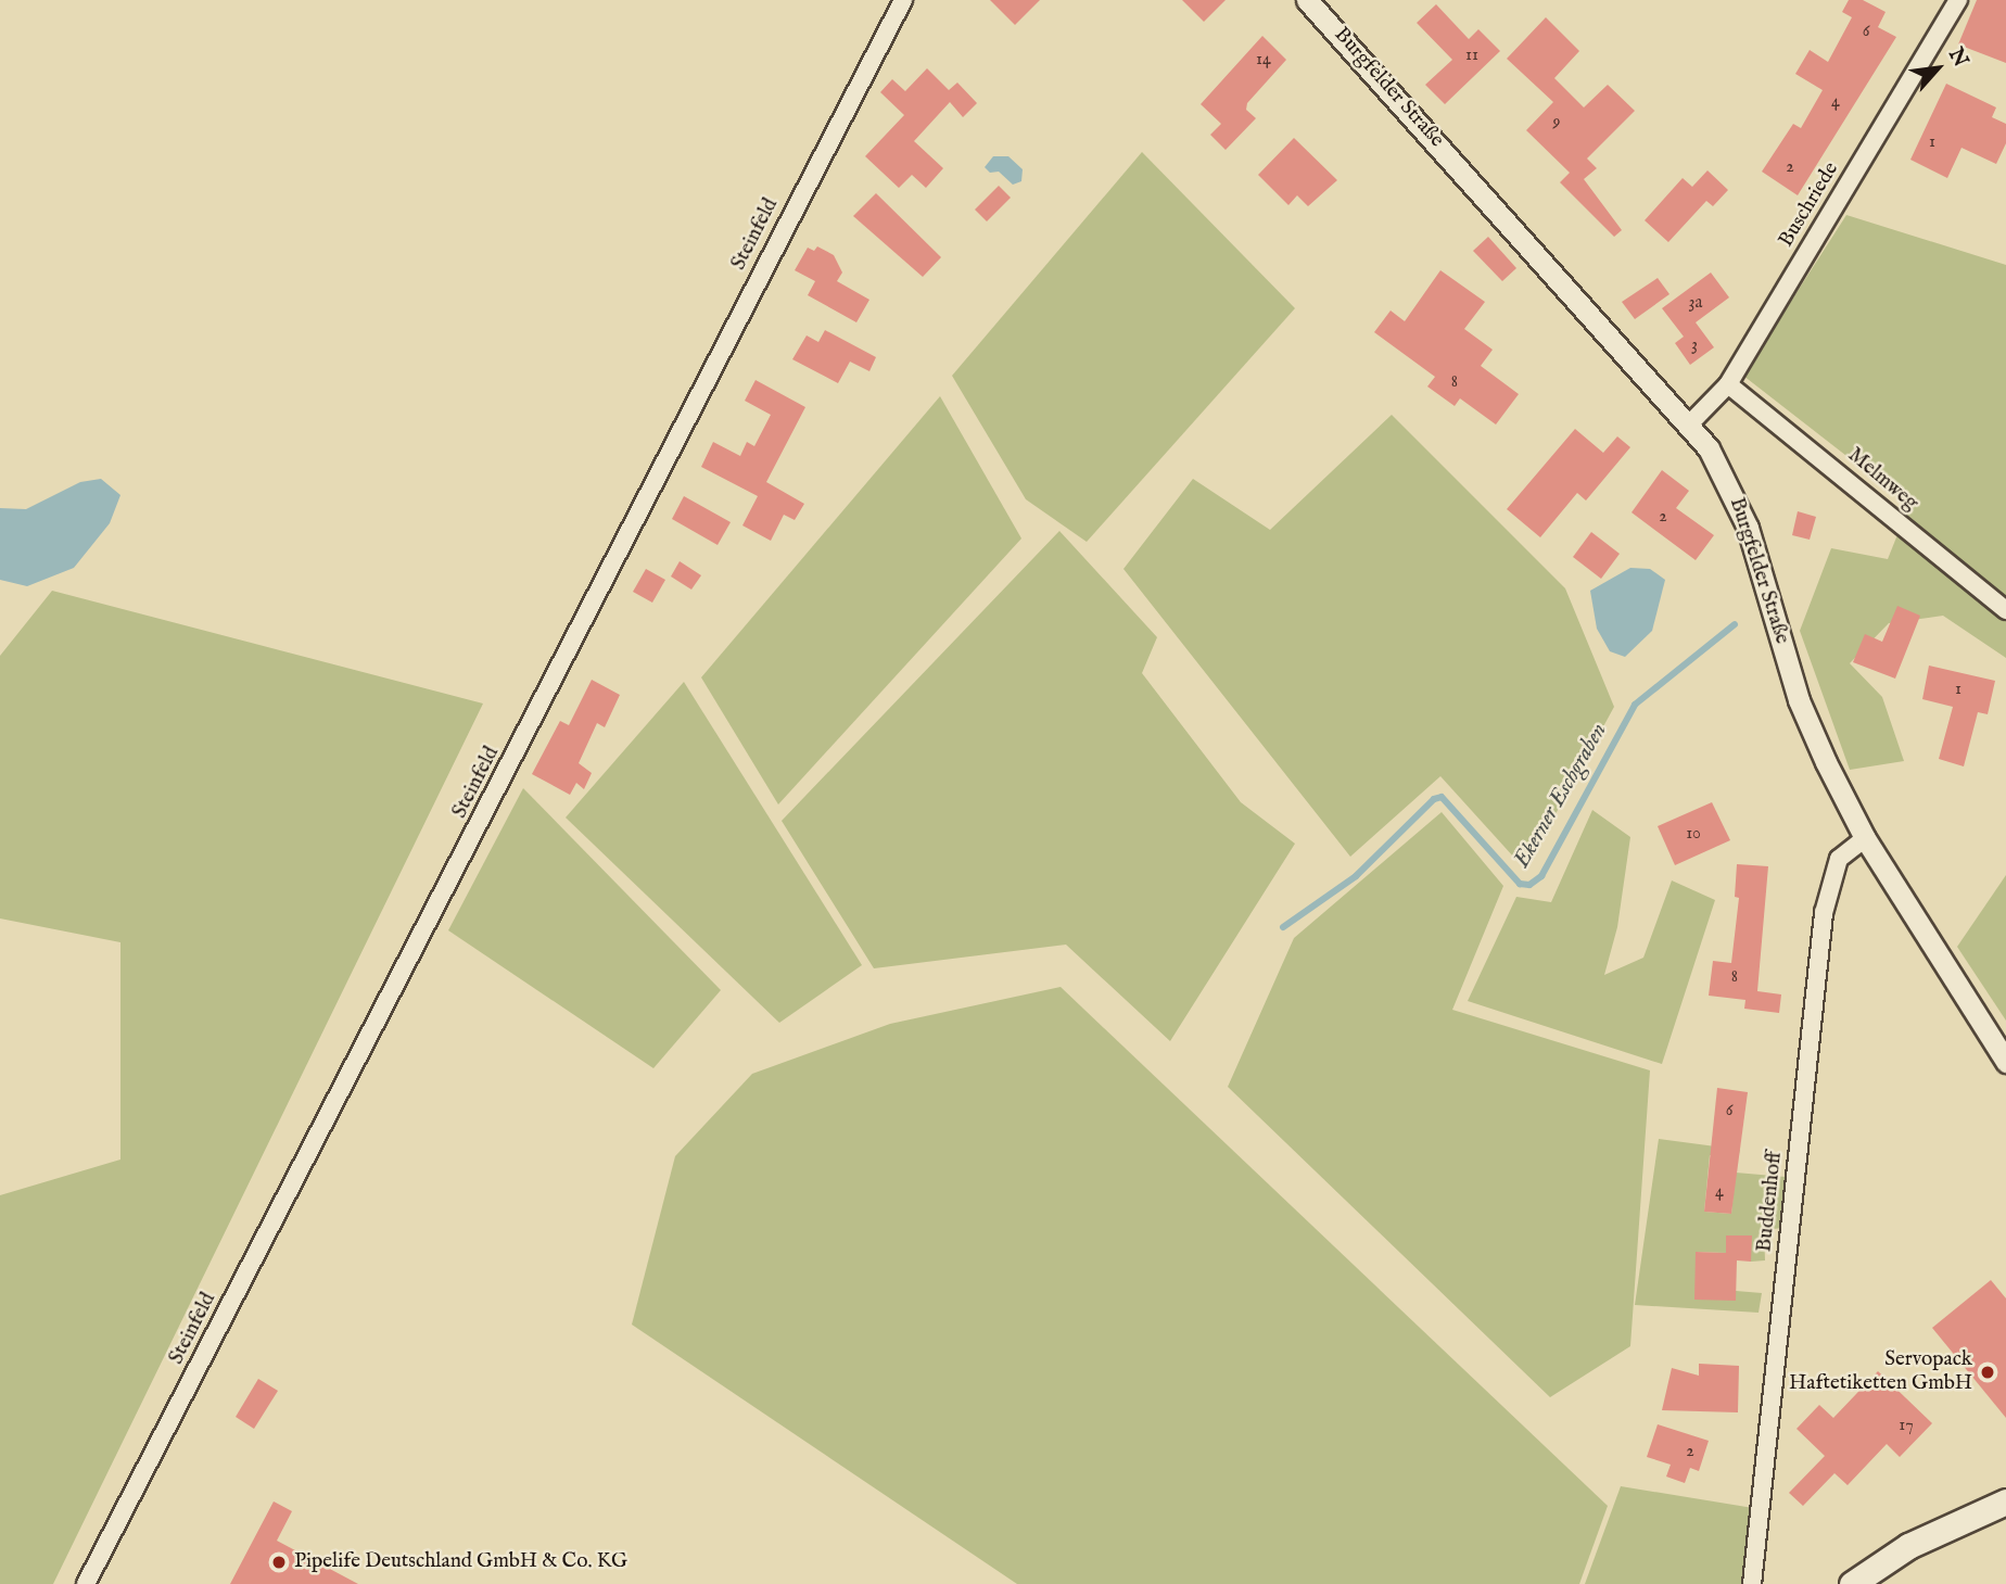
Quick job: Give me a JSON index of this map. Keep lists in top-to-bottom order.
{
  "streets": {
    "street": [
      "Burgfelder Straße",
      "Buschriede",
      "Steinfeld",
      "Melmweg",
      "Buddenhoff"
    ]
  },
  "crossings": [
    ["Burgfelder Straße", "Buschriede"],
    ["Burgfelder Straße", "Buddenhoff"],
    ["Buschriede", "Melmweg"]
  ],
  "water": ["Ekerner Eschgraben"],
  "places": ["Servopack Haftetiketten GmbH", "Pipelife Deutschland GmbH & Co. KG"],
  "house_numbers": [
    "6",
    "11",
    "14",
    "4",
    "9",
    "1",
    "2",
    "3a",
    "3",
    "8",
    "2",
    "1",
    "10",
    "8",
    "6",
    "4",
    "17",
    "2"
  ],
  "north": "top right"
}
